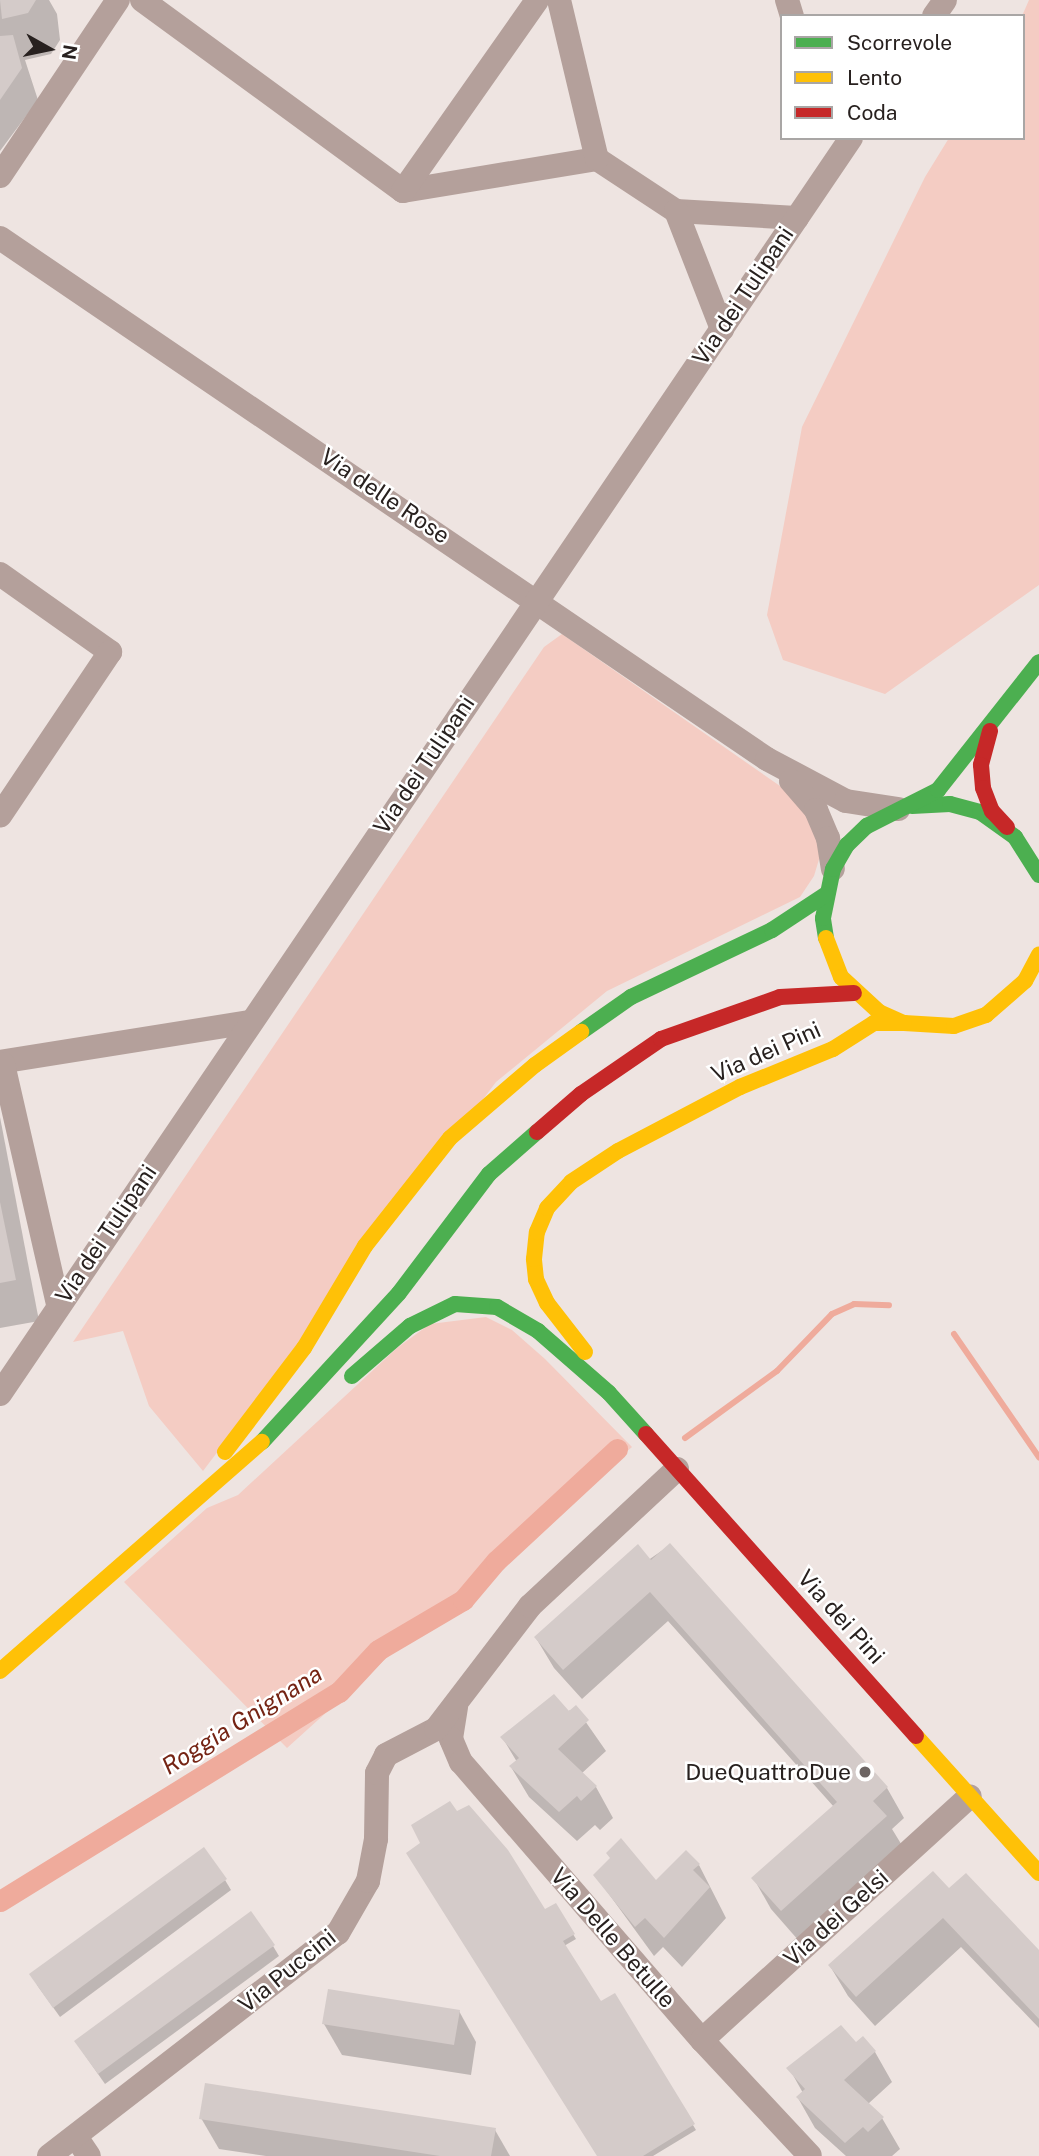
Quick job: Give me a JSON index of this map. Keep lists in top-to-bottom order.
{
  "streets": {
    "main road": ["Via dei Pini"],
    "street": [
      "Via dei Tulipani",
      "Via delle Rose",
      "Via dei Gelsi",
      "Via Delle Betulle",
      "Via Puccini"
    ]
  },
  "crossings": [
    ["Via dei Tulipani", "Via delle Rose"],
    ["Via dei Pini", "Via dei Gelsi"],
    ["Via dei Pini", "Via Puccini"],
    ["Via dei Gelsi", "Via Delle Betulle"],
    ["Via Delle Betulle", "Via Puccini"]
  ],
  "water": ["Roggia Gnignana"],
  "places": ["DueQuattroDue"],
  "legend": ["Scorrevole", "Lento", "Coda"],
  "north": "right"
}
